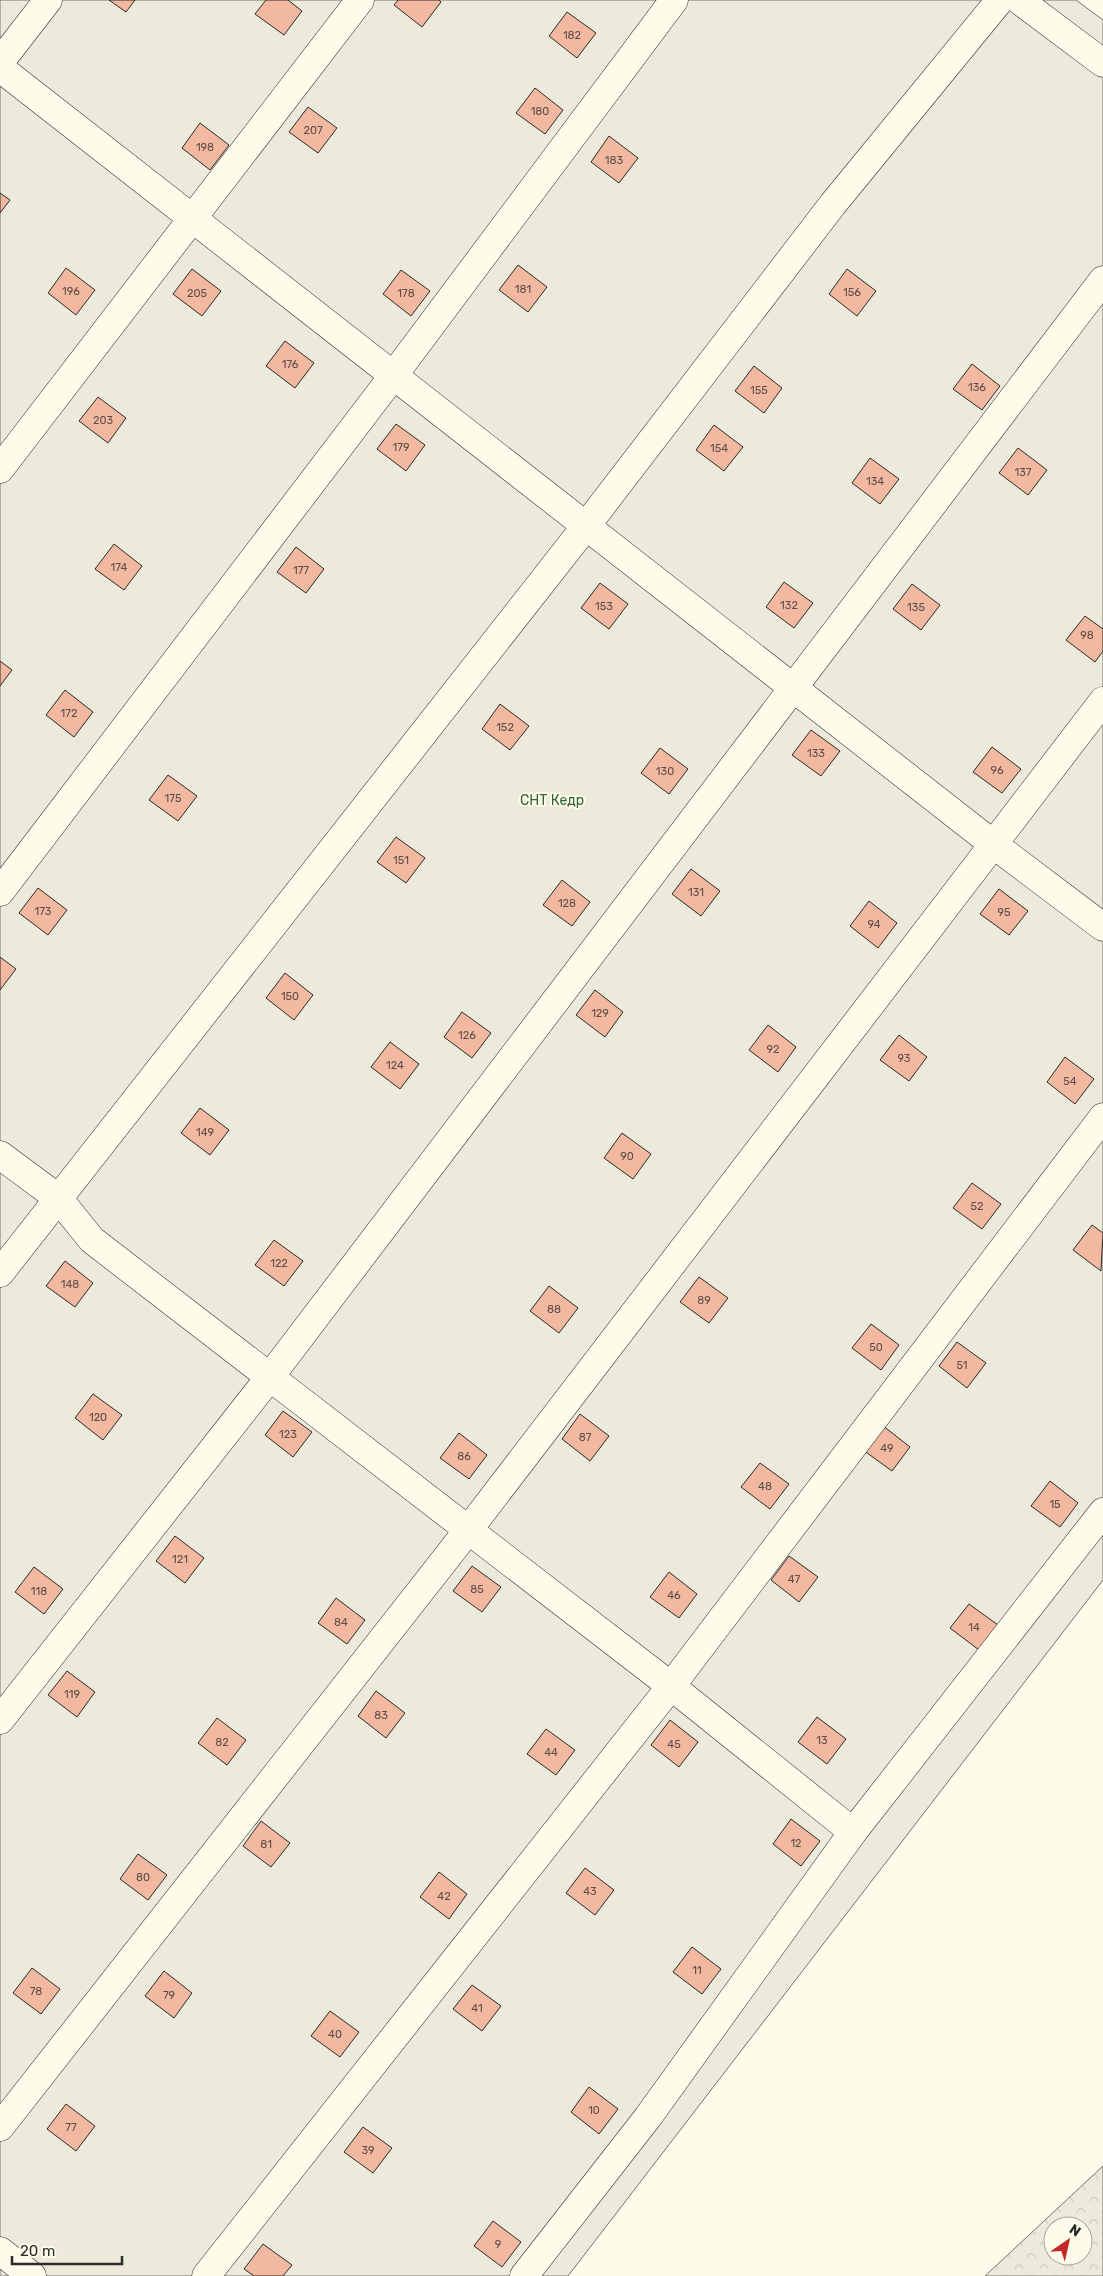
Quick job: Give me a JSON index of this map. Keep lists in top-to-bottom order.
{
  "parks": ["СНТ Кедр"],
  "house_numbers": [
    "182",
    "180",
    "207",
    "198",
    "183",
    "181",
    "196",
    "156",
    "205",
    "178",
    "176",
    "136",
    "155",
    "203",
    "179",
    "154",
    "137",
    "134",
    "174",
    "177",
    "132",
    "153",
    "135",
    "98",
    "172",
    "152",
    "133",
    "96",
    "130",
    "175",
    "151",
    "131",
    "128",
    "173",
    "95",
    "94",
    "150",
    "129",
    "126",
    "92",
    "93",
    "124",
    "54",
    "149",
    "90",
    "52",
    "122",
    "148",
    "89",
    "88",
    "50",
    "51",
    "120",
    "123",
    "87",
    "49",
    "86",
    "48",
    "15",
    "121",
    "47",
    "85",
    "118",
    "46",
    "84",
    "14",
    "119",
    "83",
    "13",
    "82",
    "45",
    "44",
    "12",
    "81",
    "80",
    "43",
    "42",
    "11",
    "78",
    "79",
    "41",
    "40",
    "10",
    "77",
    "39",
    "9"
  ],
  "scale_bar": "20 m",
  "north": "top right"
}
